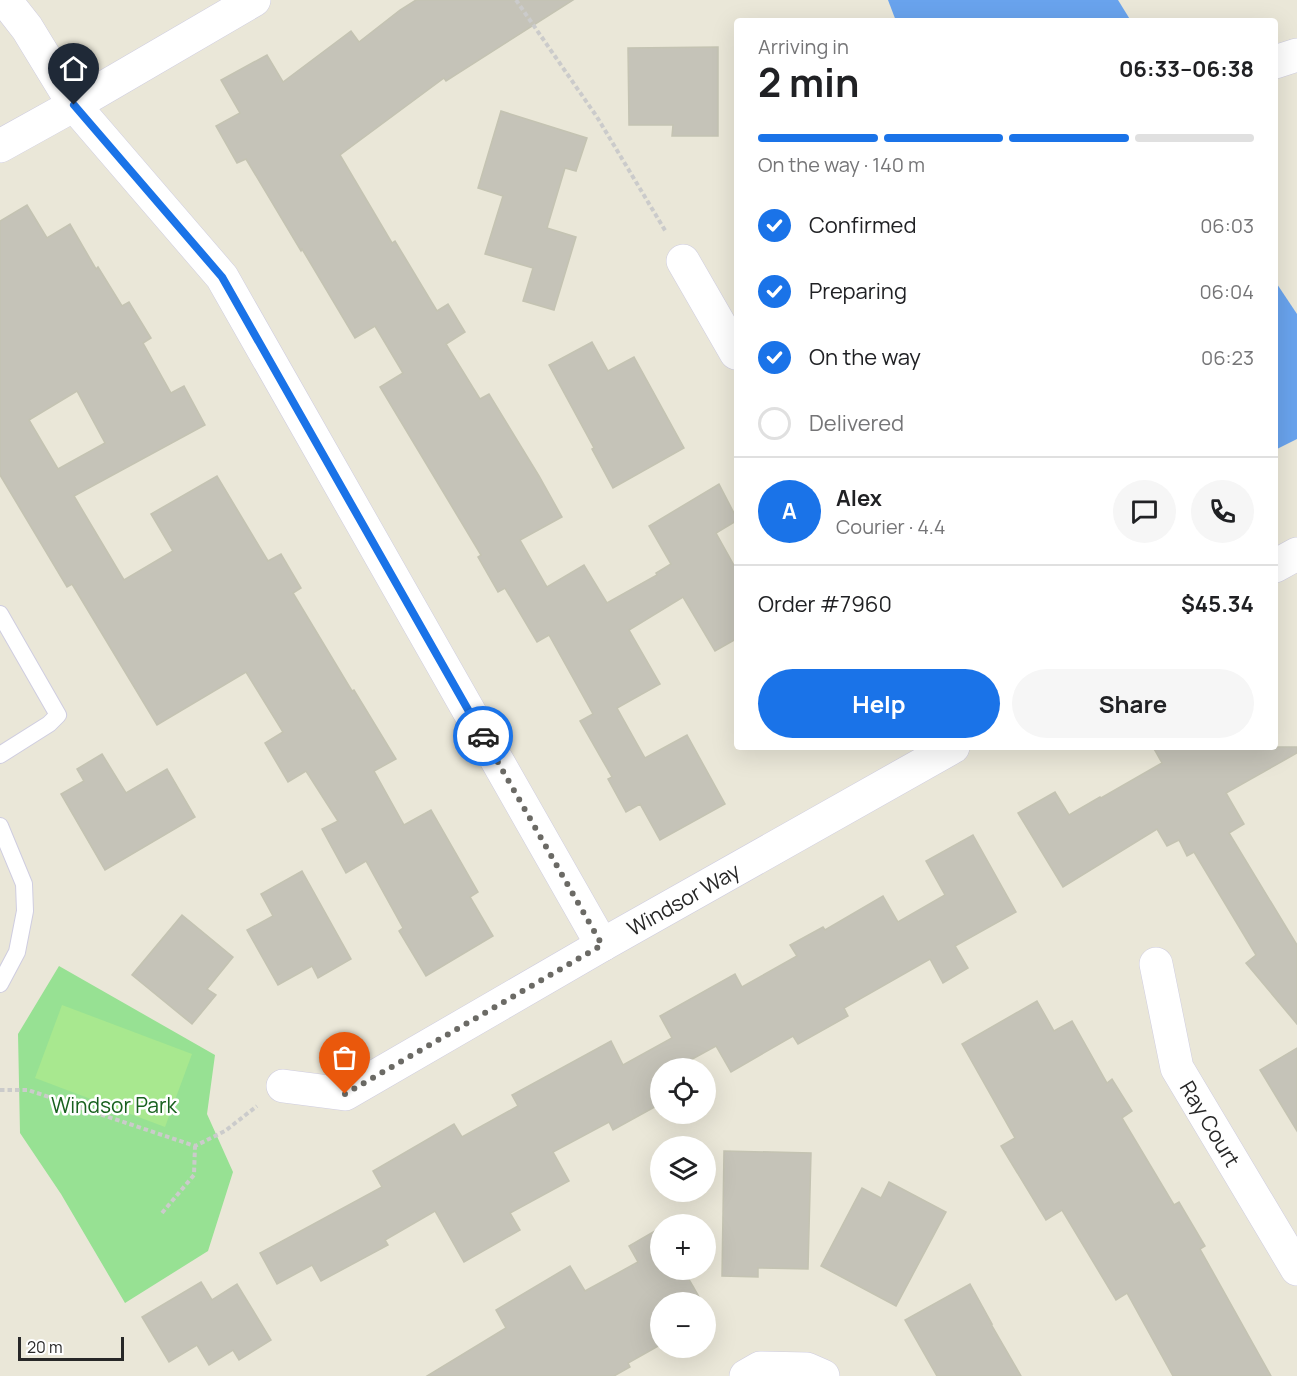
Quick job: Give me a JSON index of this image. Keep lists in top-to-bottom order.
{
  "streets": {
    "street": ["Windsor Way", "Ray Court"]
  },
  "parks": ["Windsor Park"],
  "scale_bar": "20 m",
  "page": {
    "heading": ["2 min", "Arriving in", "06:33–06:38"],
    "panel": [
      "Alex",
      "Courier · 4.4",
      "Order #7960",
      "$45.34"
    ],
    "bar": "On the way · 140 m",
    "list": [
      ["Confirmed", "06:03"],
      ["Preparing", "06:04"],
      ["On the way", "06:23"],
      "Delivered"
    ],
    "round": "A",
    "buttons": ["Help", "Share"],
    "map_buttons": ["+", "−"],
    "scale": "20 m"
  }
}
